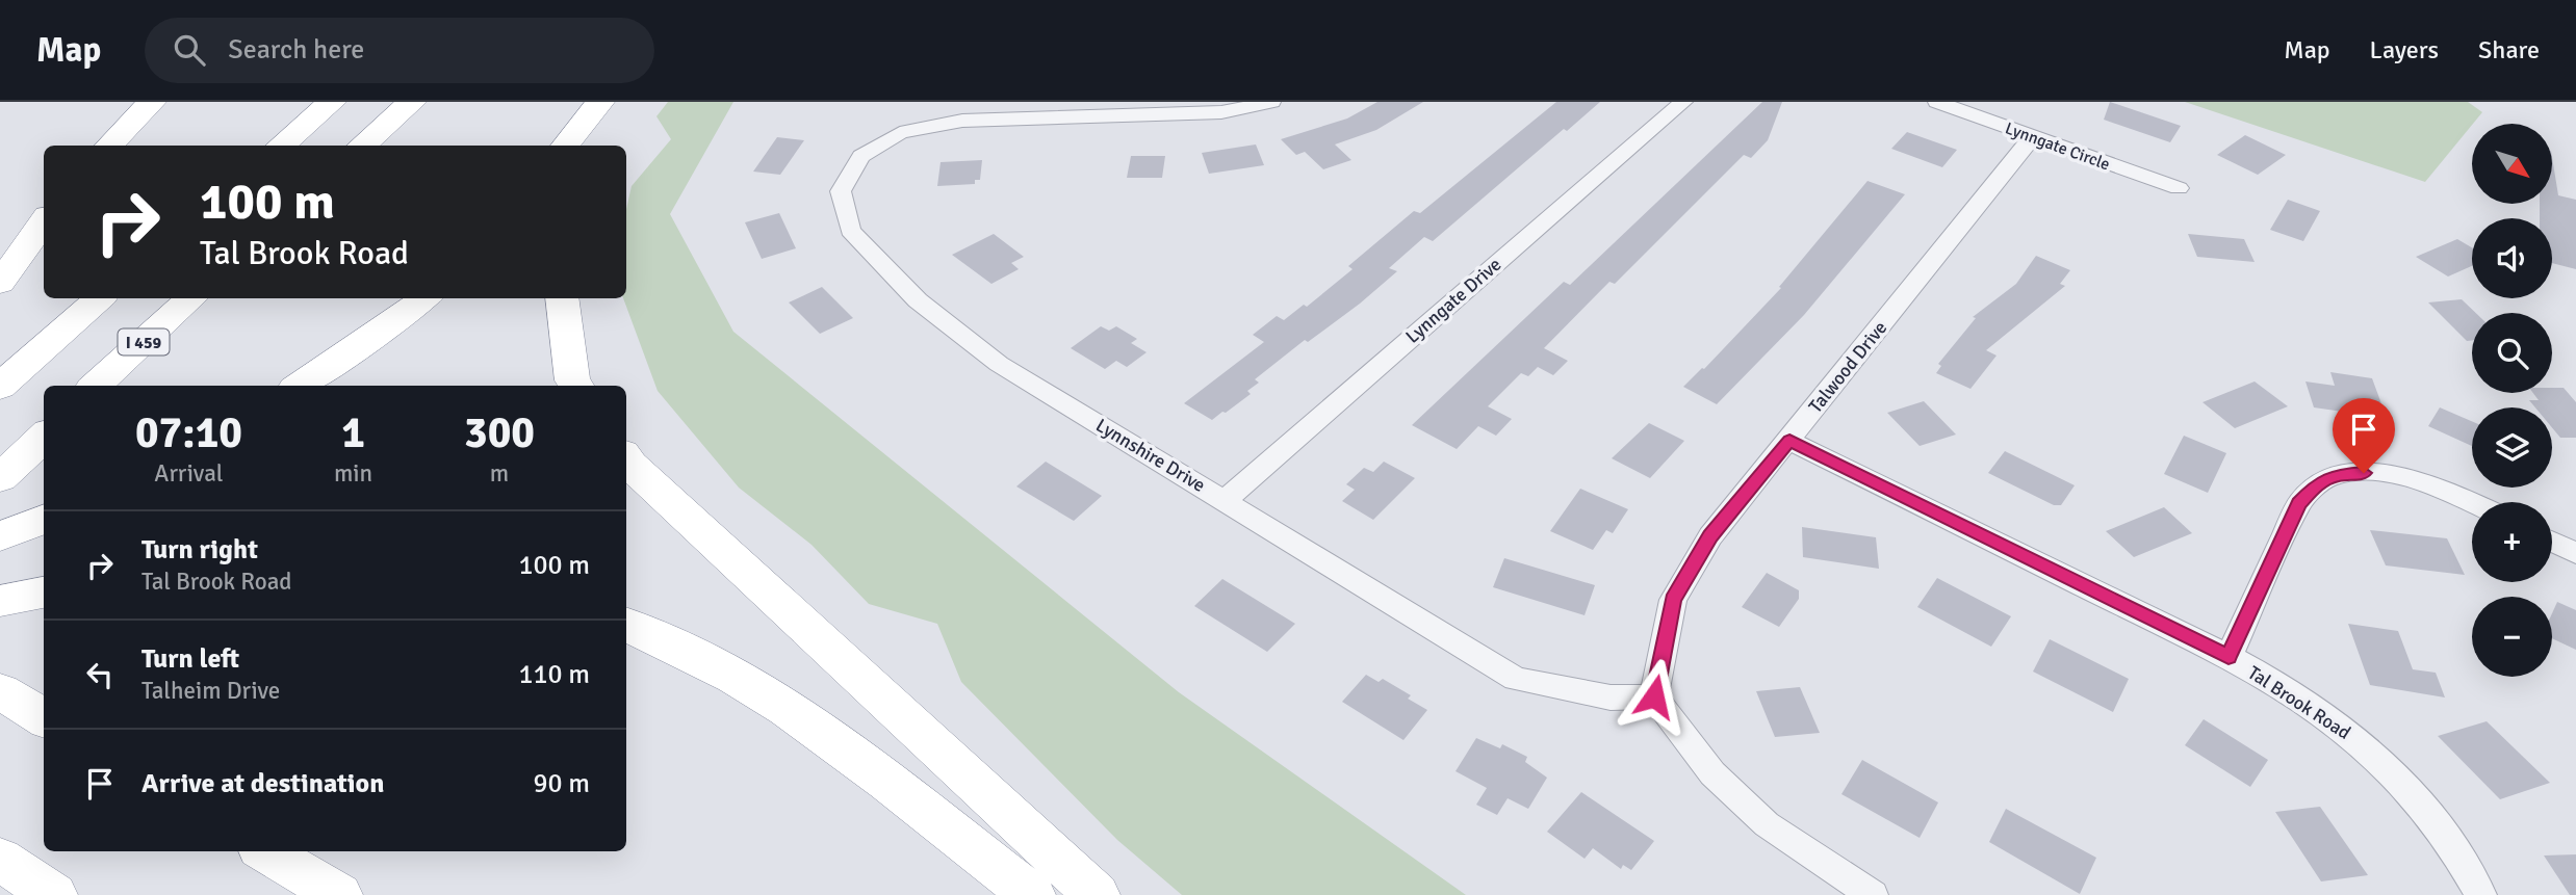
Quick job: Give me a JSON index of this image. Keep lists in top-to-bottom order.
{
  "streets": {
    "highway": ["I 459"],
    "street": [
      "Lynngate Circle",
      "Lynngate Drive",
      "Talwood Drive",
      "Lynnshire Drive",
      "Tal Brook Road"
    ]
  },
  "crossings": [
    ["Lynngate Circle", "Talwood Drive"],
    ["Lynngate Drive", "Lynnshire Drive"],
    ["Talwood Drive", "Lynnshire Drive"],
    ["Talwood Drive", "Tal Brook Road"]
  ],
  "north": "bottom right",
  "page": {
    "header": "Map",
    "search": "Search here",
    "nav": ["Map", "Layers", "Share"],
    "map_buttons": ["+", "−"],
    "turn": ["100 m", "Tal Brook Road"],
    "eta": [
      "07:10",
      "Arrival",
      "1",
      "min",
      "300",
      "m"
    ],
    "list": [
      {
        "name": "Turn right",
        "note": "Tal Brook Road",
        "value": "100 m"
      },
      {
        "name": "Turn left",
        "note": "Talheim Drive",
        "value": "110 m"
      },
      {
        "name": "Arrive at destination",
        "value": "90 m"
      }
    ]
  }
}
